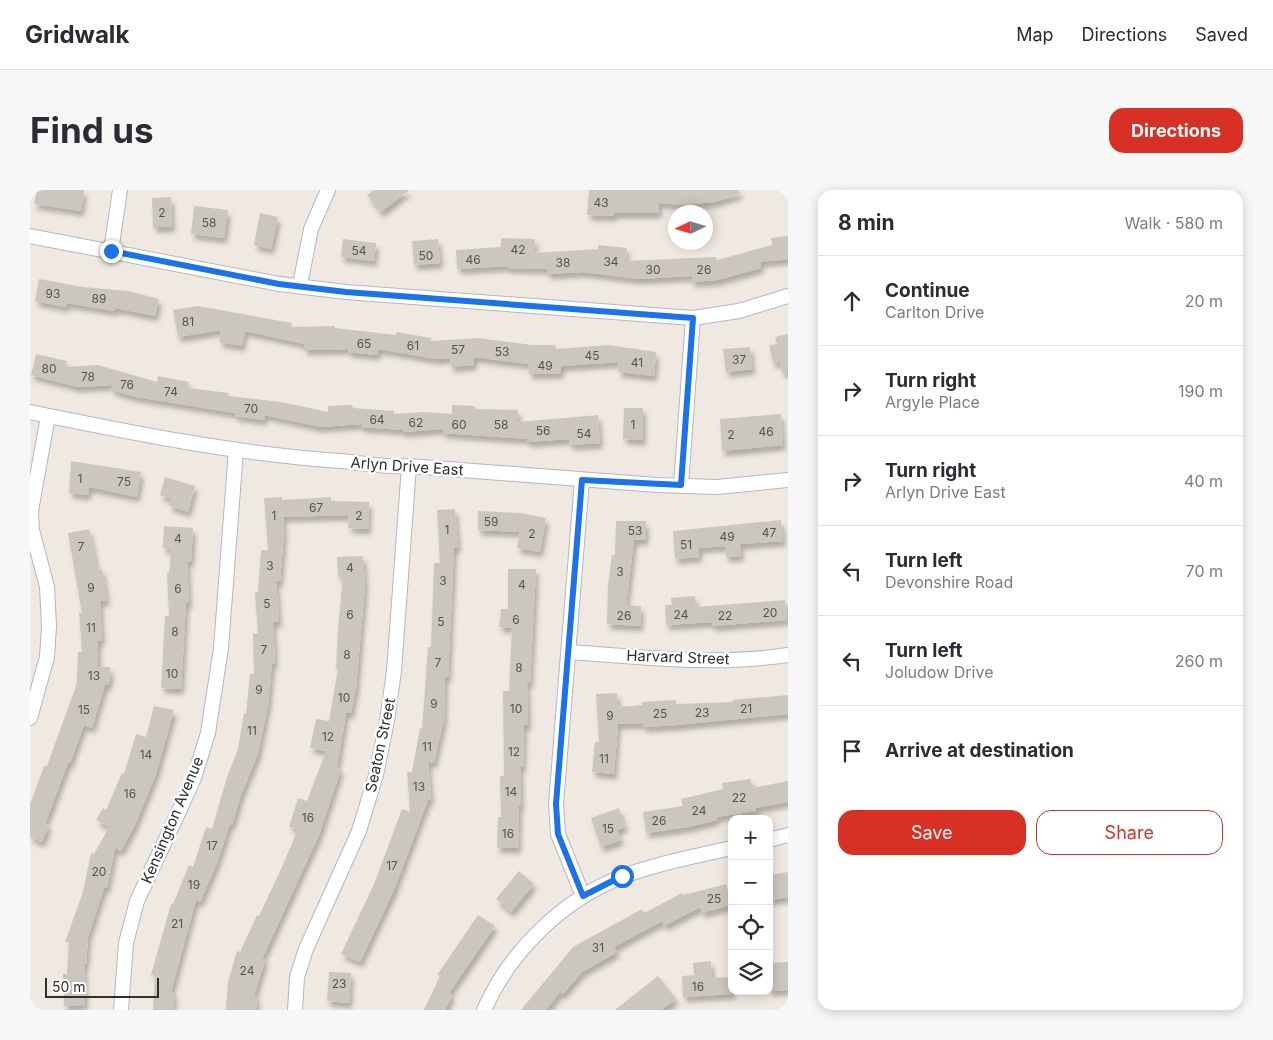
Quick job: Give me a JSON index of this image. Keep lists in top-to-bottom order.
{
  "streets": {
    "street": [
      "Arlyn Drive East",
      "Harvard Street",
      "Seaton Street",
      "Kensington Avenue"
    ]
  },
  "crossings": [
    ["Arlyn Drive East", "Seaton Street"],
    ["Arlyn Drive East", "Kensington Avenue"]
  ],
  "house_numbers": [
    "43",
    "2",
    "58",
    "42",
    "54",
    "50",
    "46",
    "34",
    "38",
    "30",
    "26",
    "93",
    "89",
    "81",
    "65",
    "61",
    "57",
    "53",
    "45",
    "37",
    "41",
    "49",
    "80",
    "78",
    "76",
    "74",
    "70",
    "64",
    "62",
    "60",
    "58",
    "1",
    "56",
    "46",
    "54",
    "2",
    "1",
    "75",
    "67",
    "1",
    "2",
    "59",
    "1",
    "53",
    "47",
    "2",
    "49",
    "4",
    "51",
    "7",
    "3",
    "4",
    "3",
    "3",
    "4",
    "9",
    "6",
    "5",
    "20",
    "6",
    "24",
    "26",
    "22",
    "6",
    "5",
    "11",
    "8",
    "7",
    "8",
    "7",
    "8",
    "10",
    "13",
    "9",
    "10",
    "9",
    "10",
    "21",
    "15",
    "23",
    "25",
    "9",
    "11",
    "12",
    "11",
    "12",
    "14",
    "11",
    "13",
    "14",
    "16",
    "22",
    "24",
    "16",
    "26",
    "15",
    "16",
    "17",
    "17",
    "20",
    "19",
    "25",
    "21",
    "31",
    "24",
    "23",
    "16"
  ],
  "scale_bar": "50 m",
  "north": "left",
  "page": {
    "header": "Gridwalk",
    "nav": ["Map", "Directions", "Saved"],
    "buttons": [
      "Directions",
      ["Save", "Share"]
    ],
    "title": "Find us",
    "heading": ["8 min", "Walk · 580 m"],
    "list": [
      ["Continue", "Carlton Drive", "20 m"],
      ["Turn right", "Argyle Place", "190 m"],
      ["Turn right", "Arlyn Drive East", "40 m"],
      ["Turn left", "Devonshire Road", "70 m"],
      ["Turn left", "Joludow Drive", "260 m"],
      "Arrive at destination"
    ],
    "map_buttons": ["+", "−"],
    "scale": "50 m"
  }
}
